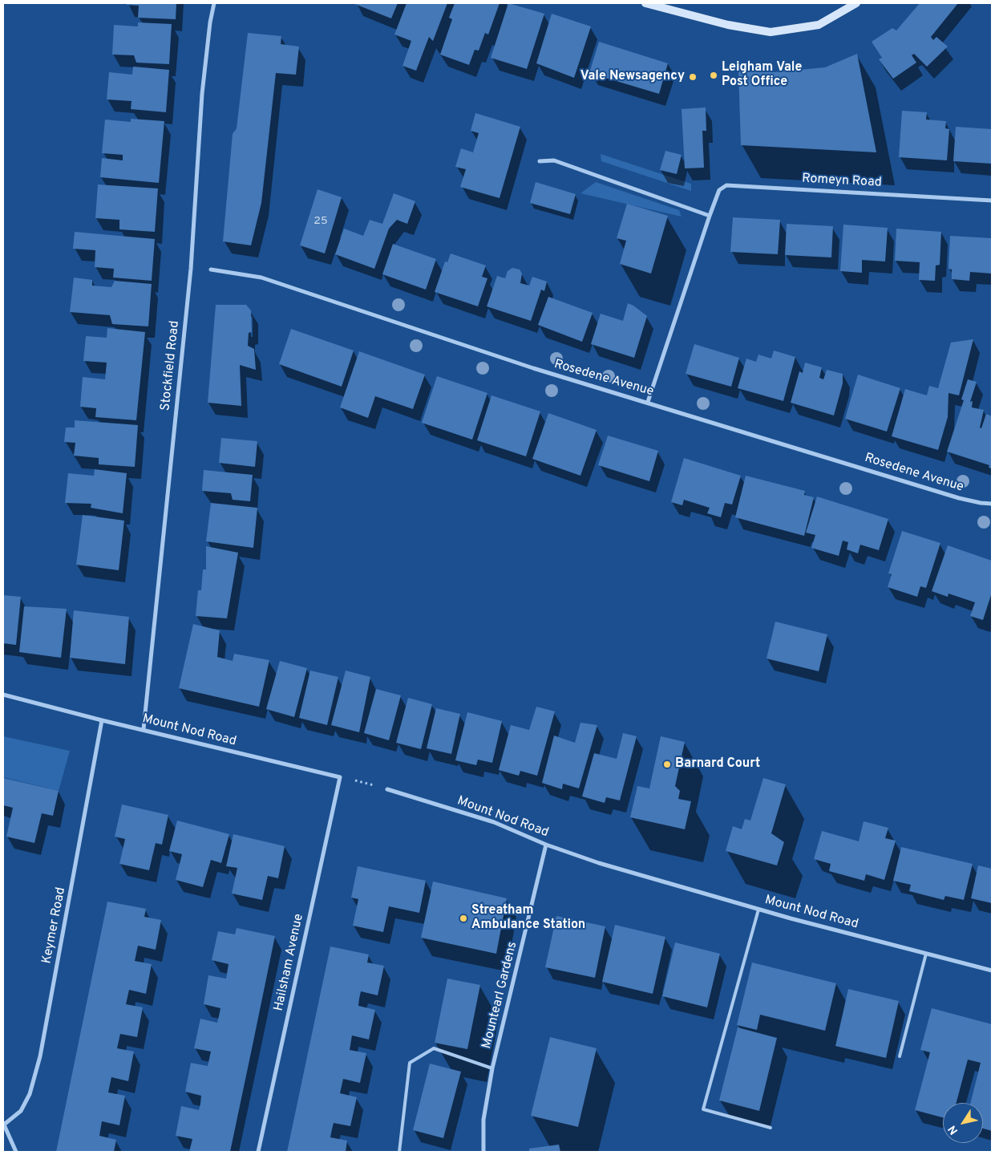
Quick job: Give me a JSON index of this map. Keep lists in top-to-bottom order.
{
  "streets": {
    "street": [
      "Romeyn Road",
      "Stockfield Road",
      "Rosedene Avenue",
      "Mount Nod Road",
      "Keymer Road",
      "Hailsham Avenue",
      "Mountearl Gardens"
    ]
  },
  "crossings": [
    ["Romeyn Road", "Rosedene Avenue"],
    ["Stockfield Road", "Mount Nod Road"],
    ["Mount Nod Road", "Keymer Road"],
    ["Mount Nod Road", "Hailsham Avenue"],
    ["Mount Nod Road", "Mountearl Gardens"]
  ],
  "places": [
    "Leigham Vale Post Office",
    "Vale Newsagency",
    "Barnard Court",
    "Streatham Ambulance Station"
  ],
  "house_numbers": ["25"],
  "north": "bottom left"
}
